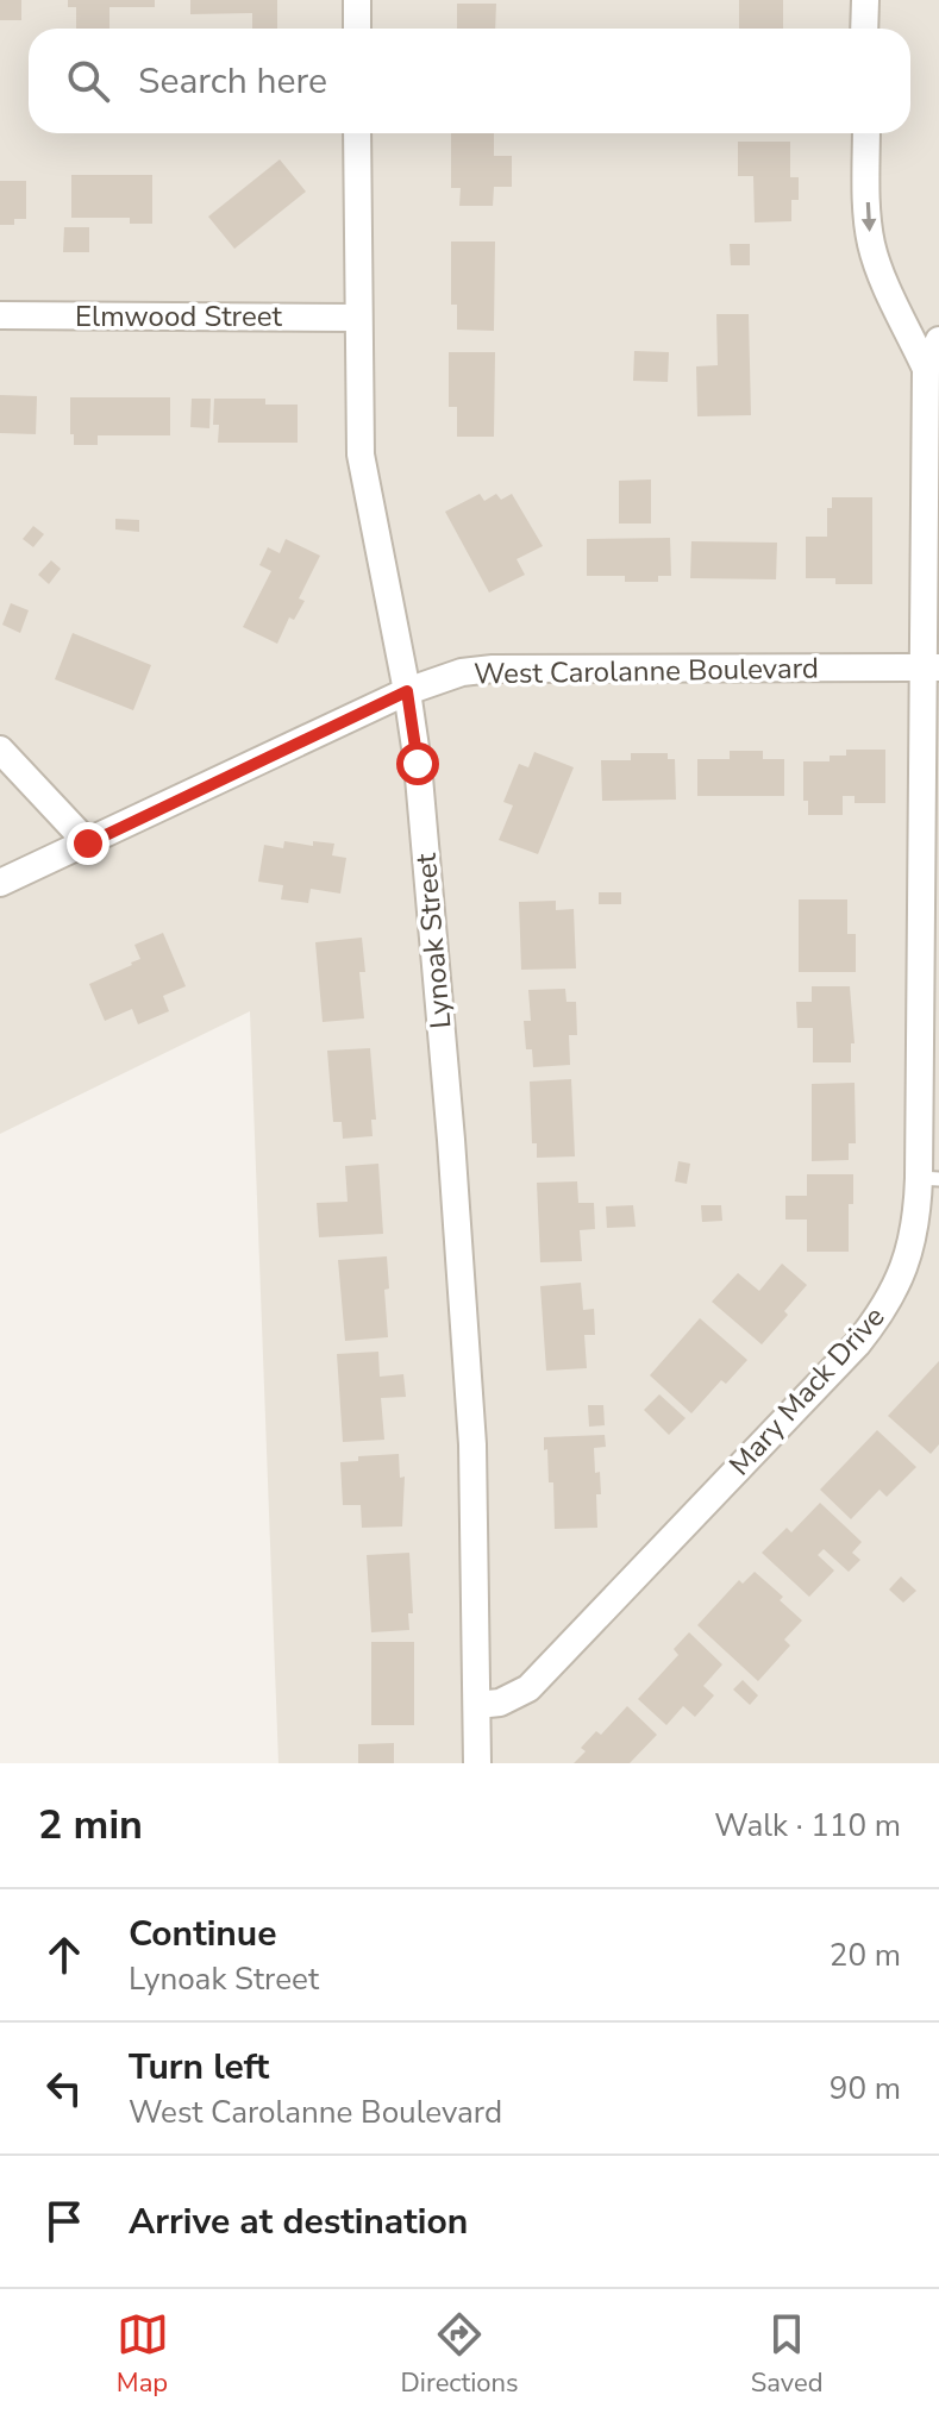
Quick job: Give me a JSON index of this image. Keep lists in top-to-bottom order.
{
  "streets": {
    "street": [
      "Elmwood Street",
      "West Carolanne Boulevard",
      "Lynoak Street",
      "Mary Mack Drive"
    ]
  },
  "crossings": [
    ["Elmwood Street", "Lynoak Street"],
    ["West Carolanne Boulevard", "Lynoak Street"],
    ["West Carolanne Boulevard", "Mary Mack Drive"],
    ["Lynoak Street", "Mary Mack Drive"]
  ],
  "page": {
    "search": "Search here",
    "heading": ["2 min", "Walk · 110 m"],
    "list": [
      ["Continue", "Lynoak Street", "20 m"],
      ["Turn left", "West Carolanne Boulevard", "90 m"],
      "Arrive at destination"
    ],
    "nav": ["Map", "Directions", "Saved"]
  }
}
